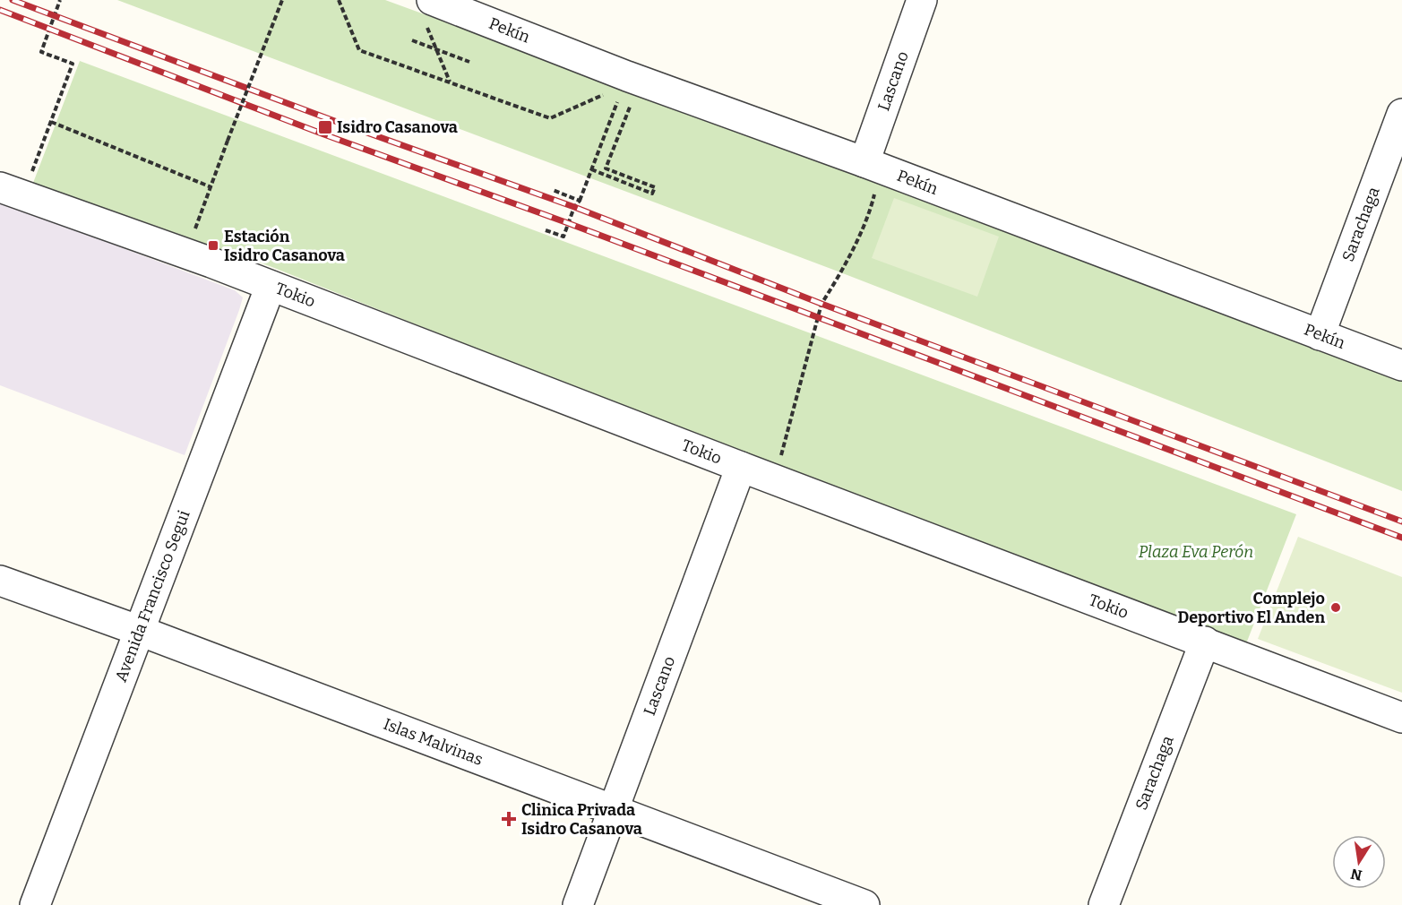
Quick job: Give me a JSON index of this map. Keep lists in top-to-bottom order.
{
  "streets": {
    "street": [
      "Pekín",
      "Lascano",
      "Sarachaga",
      "Tokio",
      "Avenida Francisco Segui",
      "Islas Malvinas"
    ]
  },
  "crossings": [
    ["Pekín", "Lascano"],
    ["Pekín", "Sarachaga"],
    ["Lascano", "Tokio"],
    ["Lascano", "Islas Malvinas"],
    ["Sarachaga", "Tokio"],
    ["Tokio", "Avenida Francisco Segui"],
    ["Avenida Francisco Segui", "Islas Malvinas"]
  ],
  "parks": ["Plaza Eva Perón"],
  "places": {
    "transit": ["Isidro Casanova", "Estación Isidro Casanova"],
    "other": ["Complejo Deportivo El Anden"],
    "health": ["Clinica Privada Isidro Casanova"]
  },
  "north": "bottom"
}
